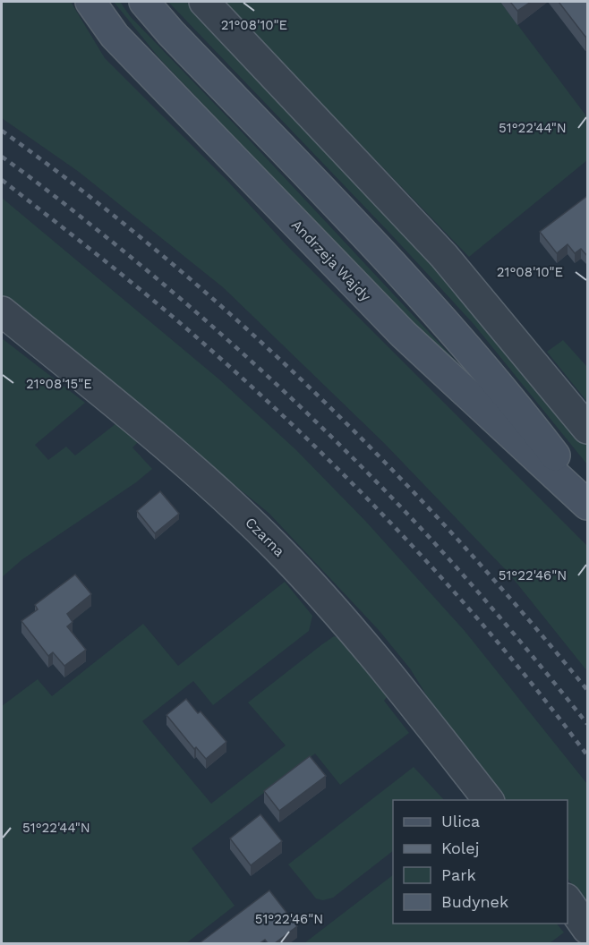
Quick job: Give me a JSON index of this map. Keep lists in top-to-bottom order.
{
  "streets": {
    "main road": ["Andrzeja Wajdy"],
    "street": ["Czarna"]
  },
  "legend": [
    "Ulica",
    "Kolej",
    "Park",
    "Budynek"
  ],
  "coordinates": [
    "21°08'10\"E",
    "51°22'44\"N",
    "21°08'15\"E",
    "51°22'46\"N"
  ]
}
